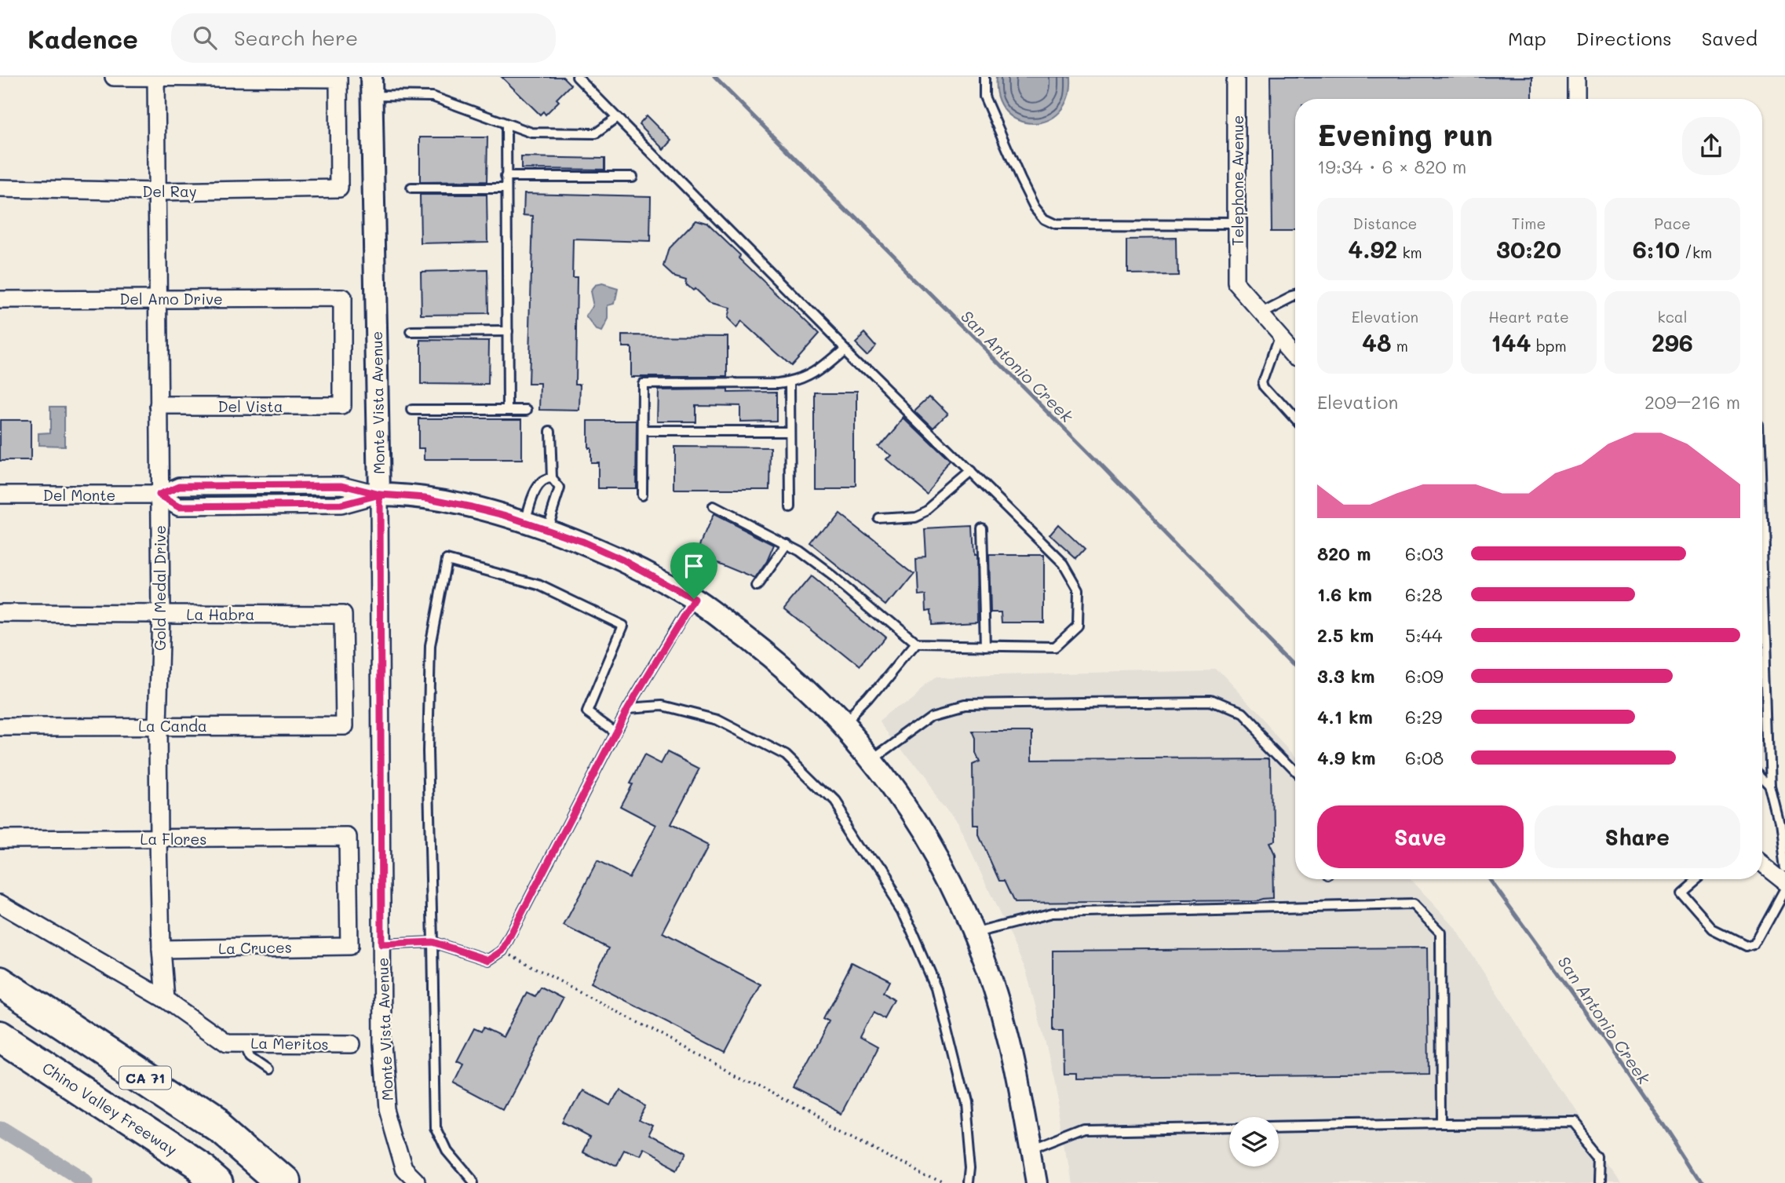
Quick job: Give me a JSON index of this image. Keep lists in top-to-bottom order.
{
  "streets": {
    "highway": ["CA 71", "Chino Valley Freeway"],
    "street": [
      "Telephone Avenue",
      "Del Ray",
      "Del Amo Drive",
      "Monte Vista Avenue",
      "Del Vista",
      "Del Monte",
      "Gold Medal Drive",
      "La Habra",
      "La Canda",
      "La Flores",
      "La Cruces",
      "La Meritos"
    ]
  },
  "crossings": [
    ["Del Ray", "Gold Medal Drive"],
    ["Del Amo Drive", "Del Vista"],
    ["Del Amo Drive", "Gold Medal Drive"],
    ["Monte Vista Avenue", "Del Monte"],
    ["Del Vista", "Gold Medal Drive"],
    ["Del Monte", "Gold Medal Drive"],
    ["Gold Medal Drive", "La Habra"],
    ["Gold Medal Drive", "La Canda"],
    ["Gold Medal Drive", "La Flores"],
    ["Gold Medal Drive", "La Cruces"],
    ["Gold Medal Drive", "La Meritos"],
    ["La Habra", "La Canda"],
    ["La Flores", "La Cruces"]
  ],
  "water": ["San Antonio Creek"],
  "page": {
    "header": "Kadence",
    "search": "Search here",
    "nav": ["Map", "Directions", "Saved"],
    "heading": ["Evening run", "19:34 · 6 × 820 m"],
    "stats": [
      ["Distance", "4.92 km"],
      ["Time", "30:20"],
      ["Pace", "6:10 /km"],
      ["Elevation", "48 m"],
      ["Heart rate", "144 bpm"],
      ["kcal", "296"]
    ],
    "chart": ["Elevation", "209–216 m"],
    "list": [
      {
        "name": "820 m",
        "note": "6:03"
      },
      {
        "name": "1.6 km",
        "note": "6:28"
      },
      {
        "name": "2.5 km",
        "note": "5:44"
      },
      {
        "name": "3.3 km",
        "note": "6:09"
      },
      {
        "name": "4.1 km",
        "note": "6:29"
      },
      {
        "name": "4.9 km",
        "note": "6:08"
      }
    ],
    "buttons": ["Save", "Share"]
  }
}
